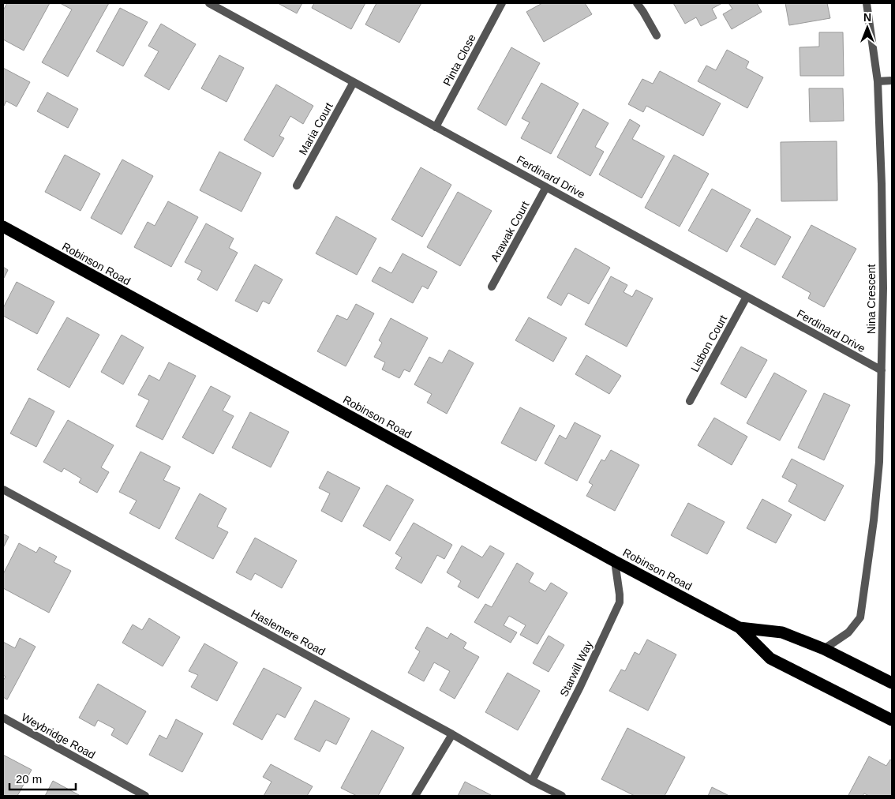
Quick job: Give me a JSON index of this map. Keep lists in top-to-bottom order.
{
  "streets": {
    "highway": ["Robinson Road"],
    "street": [
      "Pinta Close",
      "Maria Court",
      "Ferdinard Drive",
      "Arawak Court",
      "Nina Crescent",
      "Lisbon Court",
      "Haslemere Road",
      "Starwill Way",
      "Weybridge Road"
    ]
  },
  "crossings": [
    ["Pinta Close", "Ferdinard Drive"],
    ["Maria Court", "Ferdinard Drive"],
    ["Ferdinard Drive", "Arawak Court"],
    ["Ferdinard Drive", "Nina Crescent"],
    ["Ferdinard Drive", "Lisbon Court"],
    ["Robinson Road", "Nina Crescent"],
    ["Robinson Road", "Starwill Way"],
    ["Haslemere Road", "Starwill Way"]
  ],
  "scale_bar": "20 m",
  "north": "top"
}
